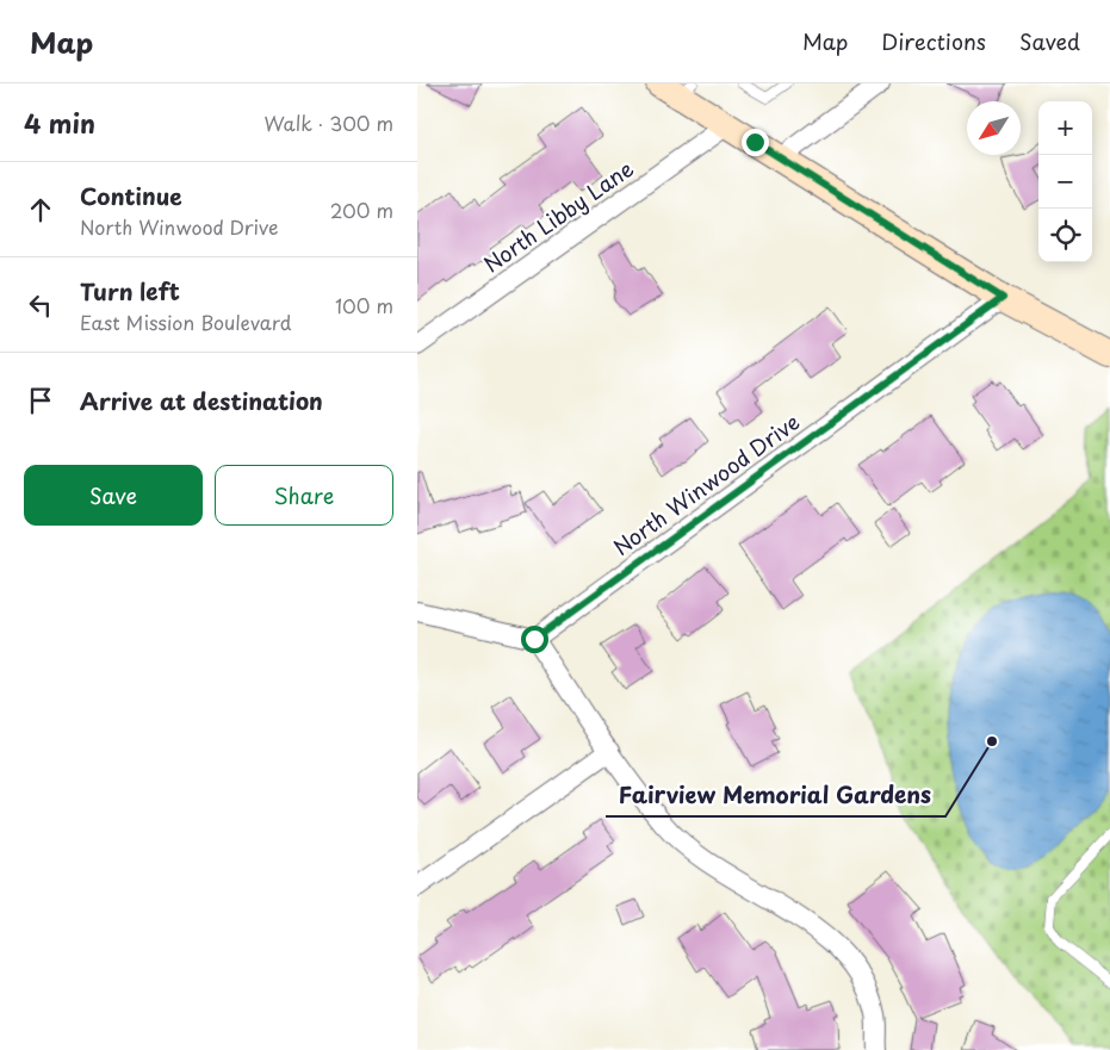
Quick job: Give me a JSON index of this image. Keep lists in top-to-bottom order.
{
  "streets": {
    "street": ["North Libby Lane", "North Winwood Drive"]
  },
  "places": ["Fairview Memorial Gardens"],
  "north": "bottom left",
  "page": {
    "header": "Map",
    "nav": ["Map", "Directions", "Saved"],
    "heading": ["4 min", "Walk · 300 m"],
    "map_buttons": ["+", "−"],
    "list": [
      ["Continue", "North Winwood Drive", "200 m"],
      ["Turn left", "East Mission Boulevard", "100 m"],
      "Arrive at destination"
    ],
    "buttons": ["Save", "Share"]
  }
}
